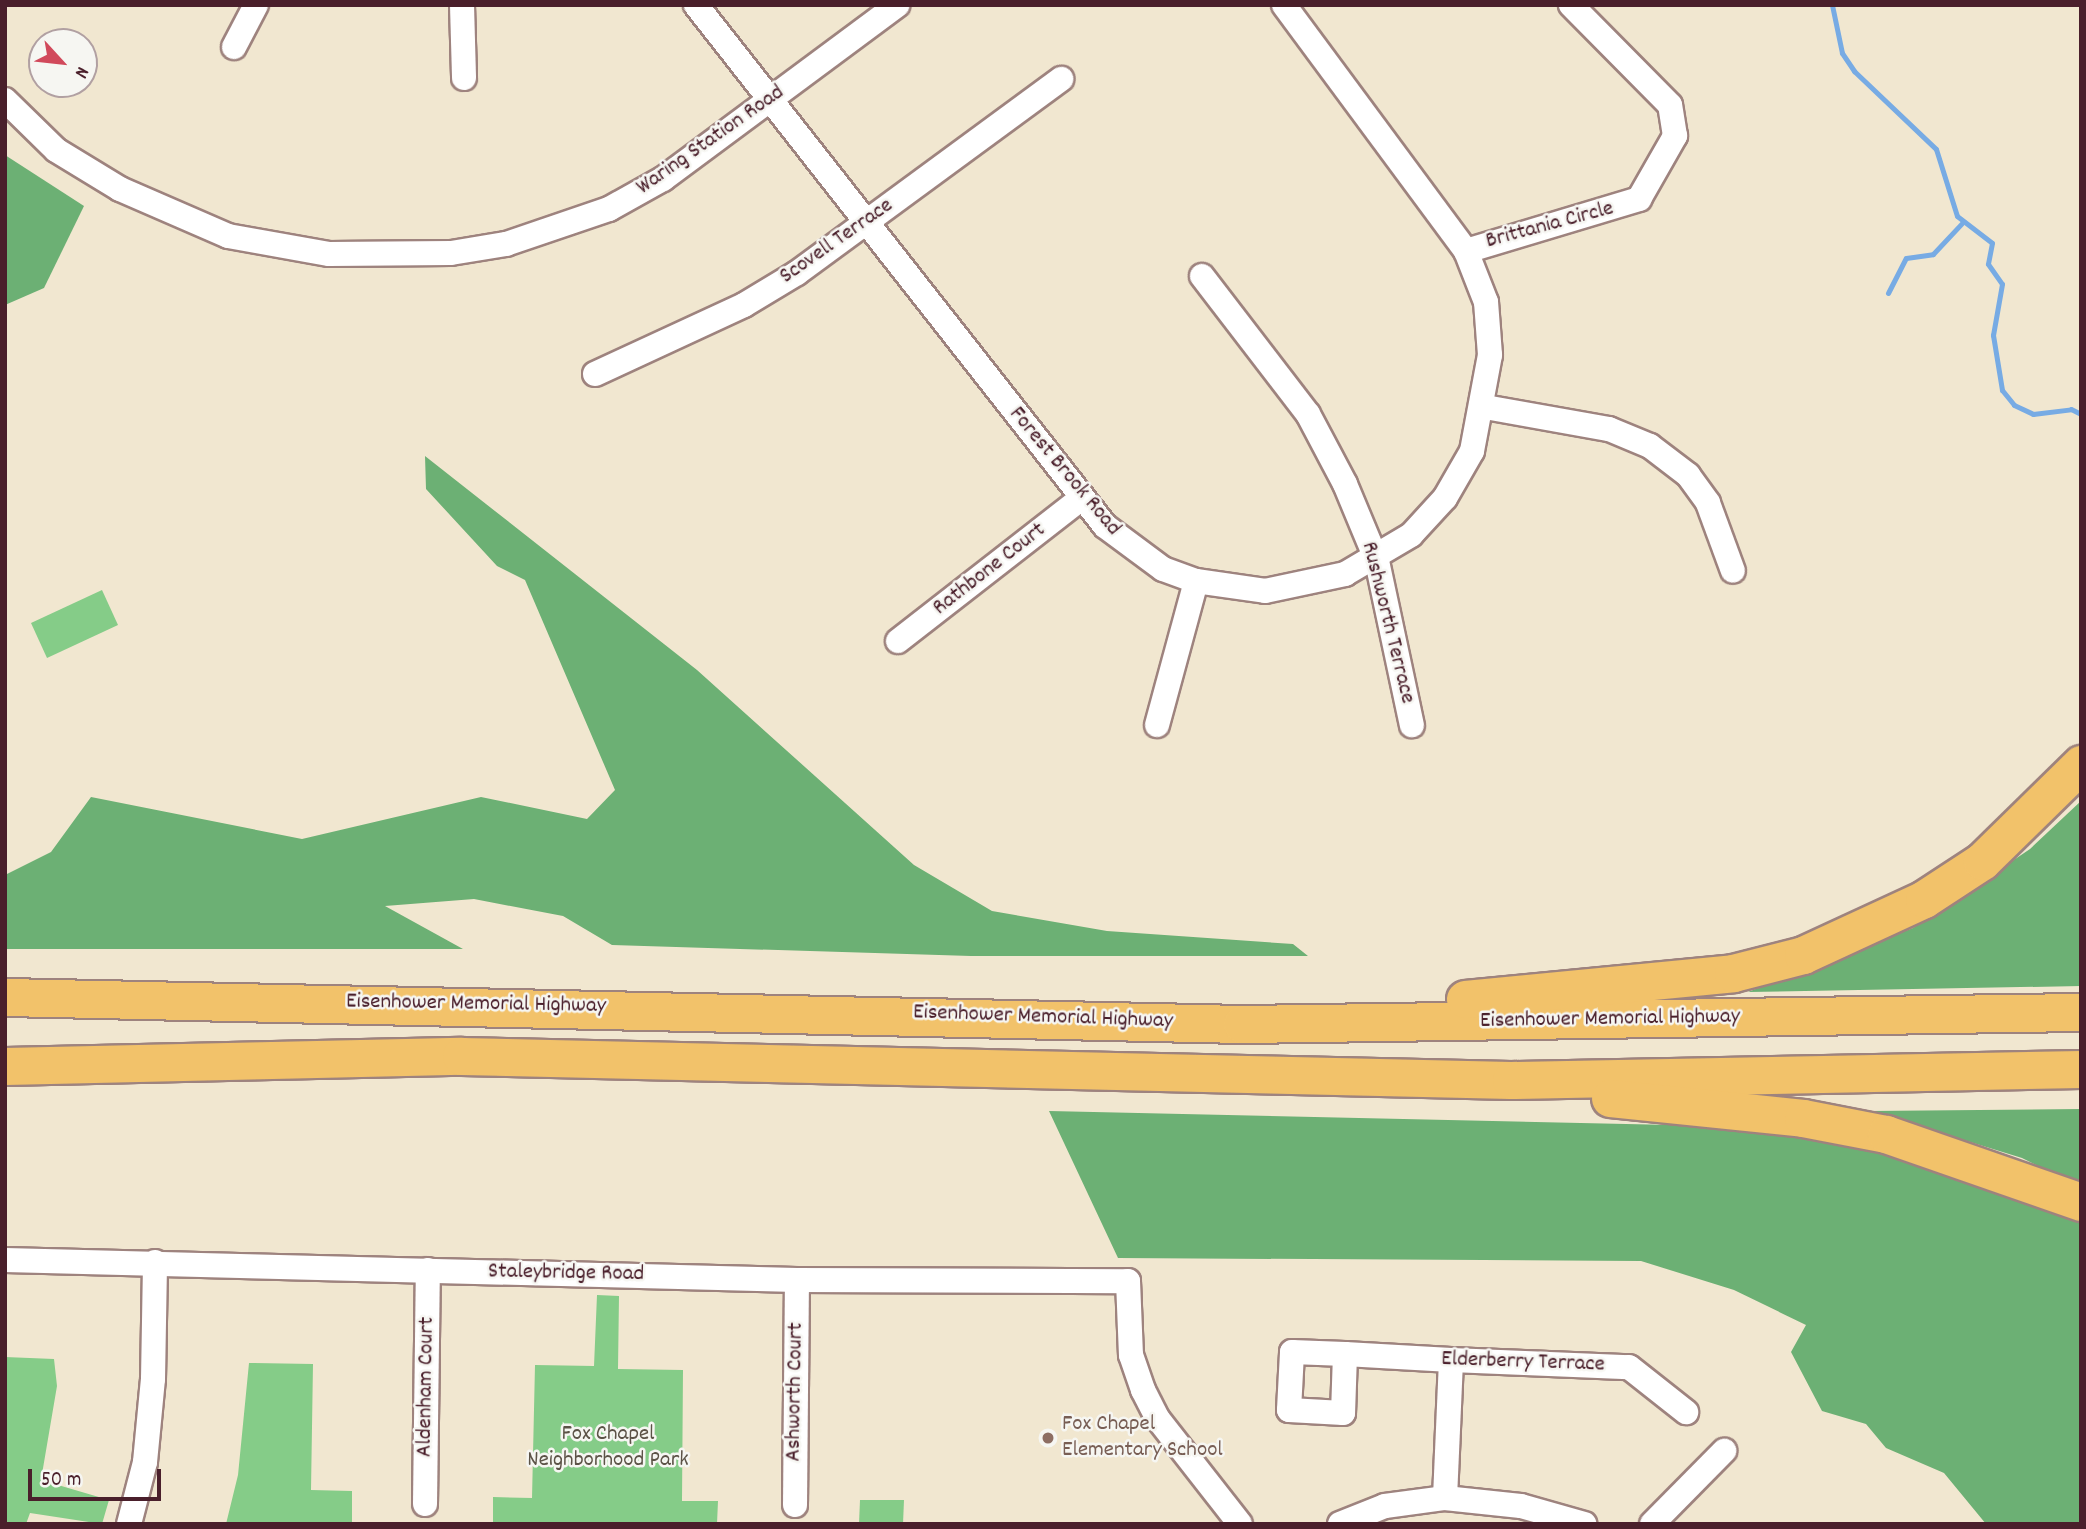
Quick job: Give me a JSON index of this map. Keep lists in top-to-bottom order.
{
  "streets": {
    "highway": ["Eisenhower Memorial Highway"],
    "street": [
      "Waring Station Road",
      "Brittania Circle",
      "Scovell Terrace",
      "Forest Brook Road",
      "Rathbone Court",
      "Rushworth Terrace",
      "Staleybridge Road",
      "Elderberry Terrace",
      "Aldenham Court",
      "Ashworth Court"
    ]
  },
  "crossings": [
    ["Waring Station Road", "Forest Brook Road"],
    ["Brittania Circle", "Forest Brook Road"],
    ["Scovell Terrace", "Forest Brook Road"],
    ["Forest Brook Road", "Rathbone Court"],
    ["Forest Brook Road", "Rushworth Terrace"],
    ["Staleybridge Road", "Aldenham Court"],
    ["Staleybridge Road", "Ashworth Court"]
  ],
  "parks": ["Fox Chapel Neighborhood Park"],
  "places": ["Fox Chapel Elementary School"],
  "scale_bar": "50 m",
  "north": "bottom right"
}
